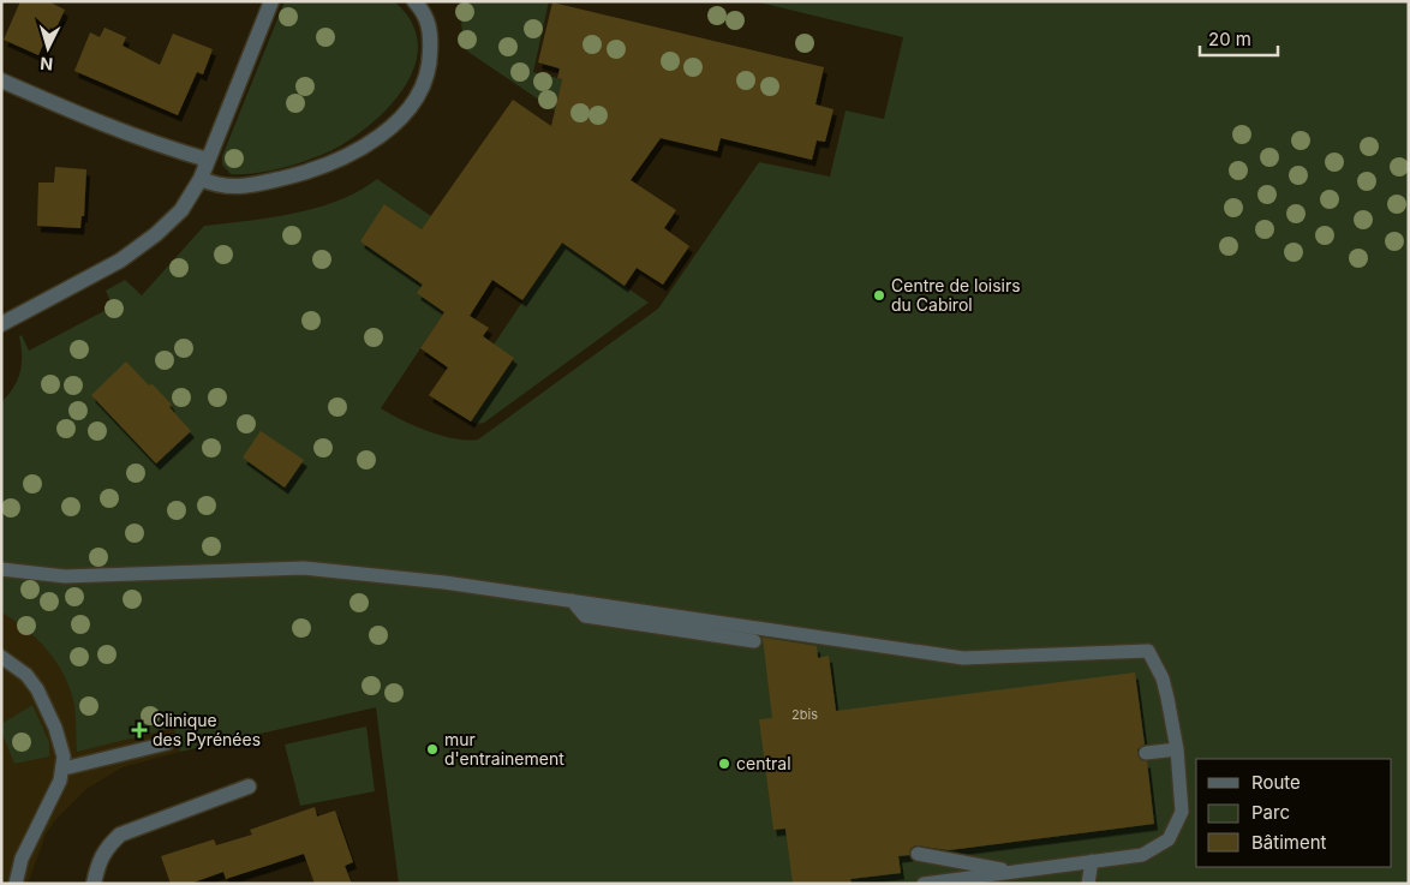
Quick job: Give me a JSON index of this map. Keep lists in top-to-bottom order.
{
  "places": {
    "other": ["Centre de loisirs du Cabirol", "mur d'entrainement", "central"],
    "health": ["Clinique des Pyrénées"]
  },
  "house_numbers": ["2bis"],
  "legend": ["Route", "Parc", "Bâtiment"],
  "scale_bar": "20 m",
  "north": "bottom"
}
